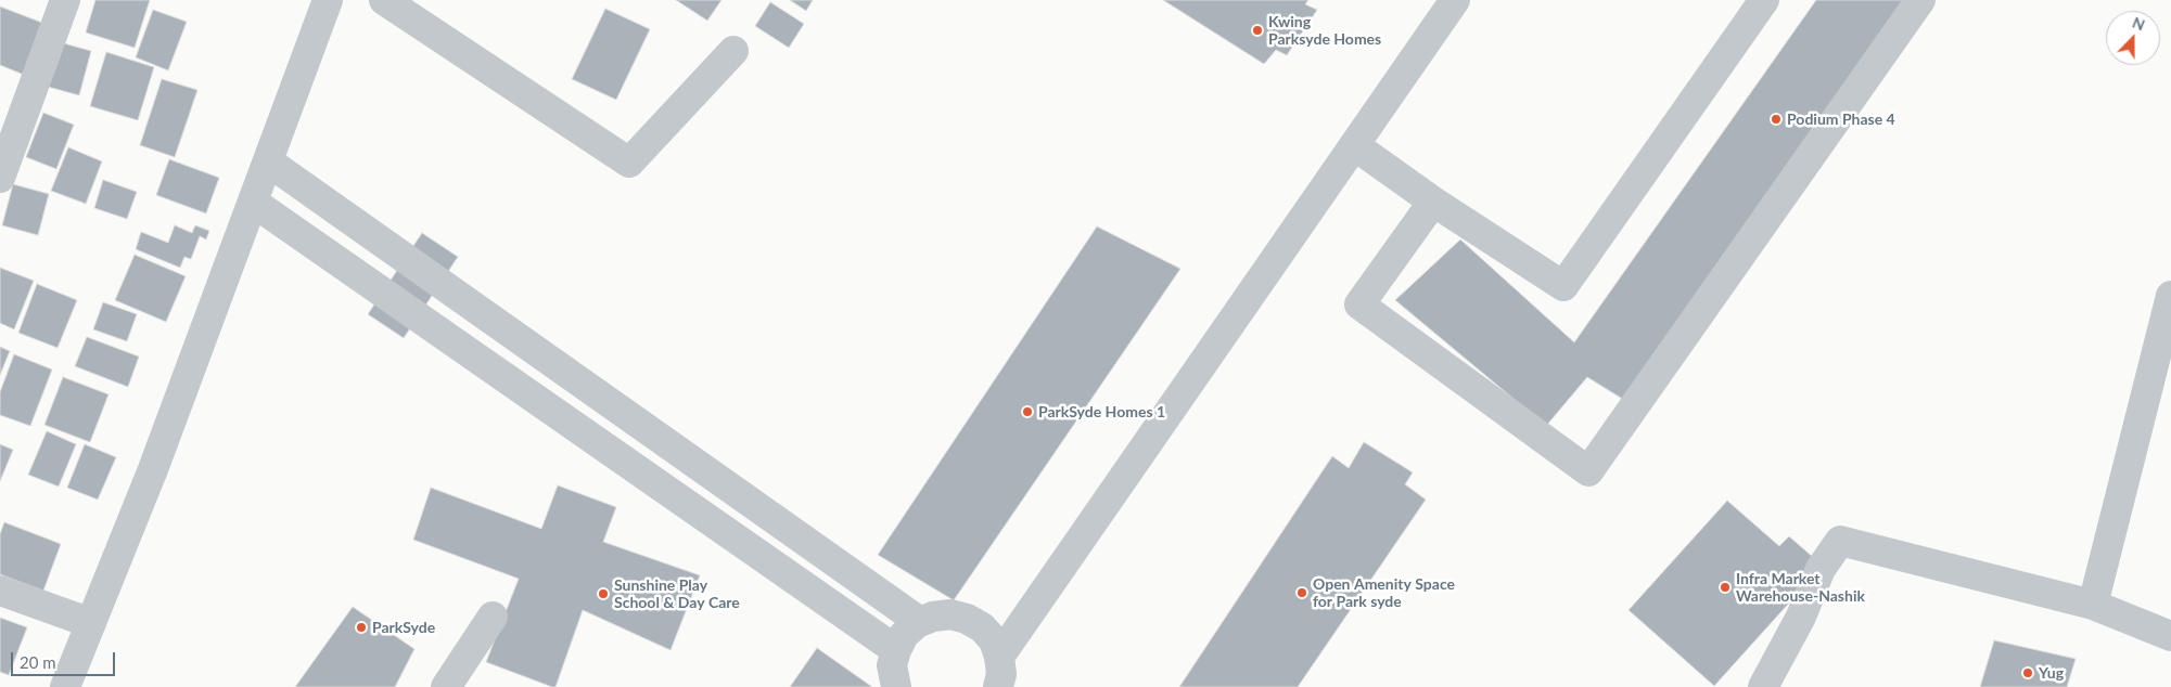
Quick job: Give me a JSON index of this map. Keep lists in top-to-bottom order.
{
  "places": [
    "Kwing Parksyde Homes",
    "Podium Phase 4",
    "ParkSyde Homes 1",
    "Infra Market Warehouse-Nashik",
    "Open Amenity Space for Park syde",
    "Sunshine Play School & Day Care",
    "ParkSyde",
    "Yug"
  ],
  "scale_bar": "20 m",
  "north": "top"
}
